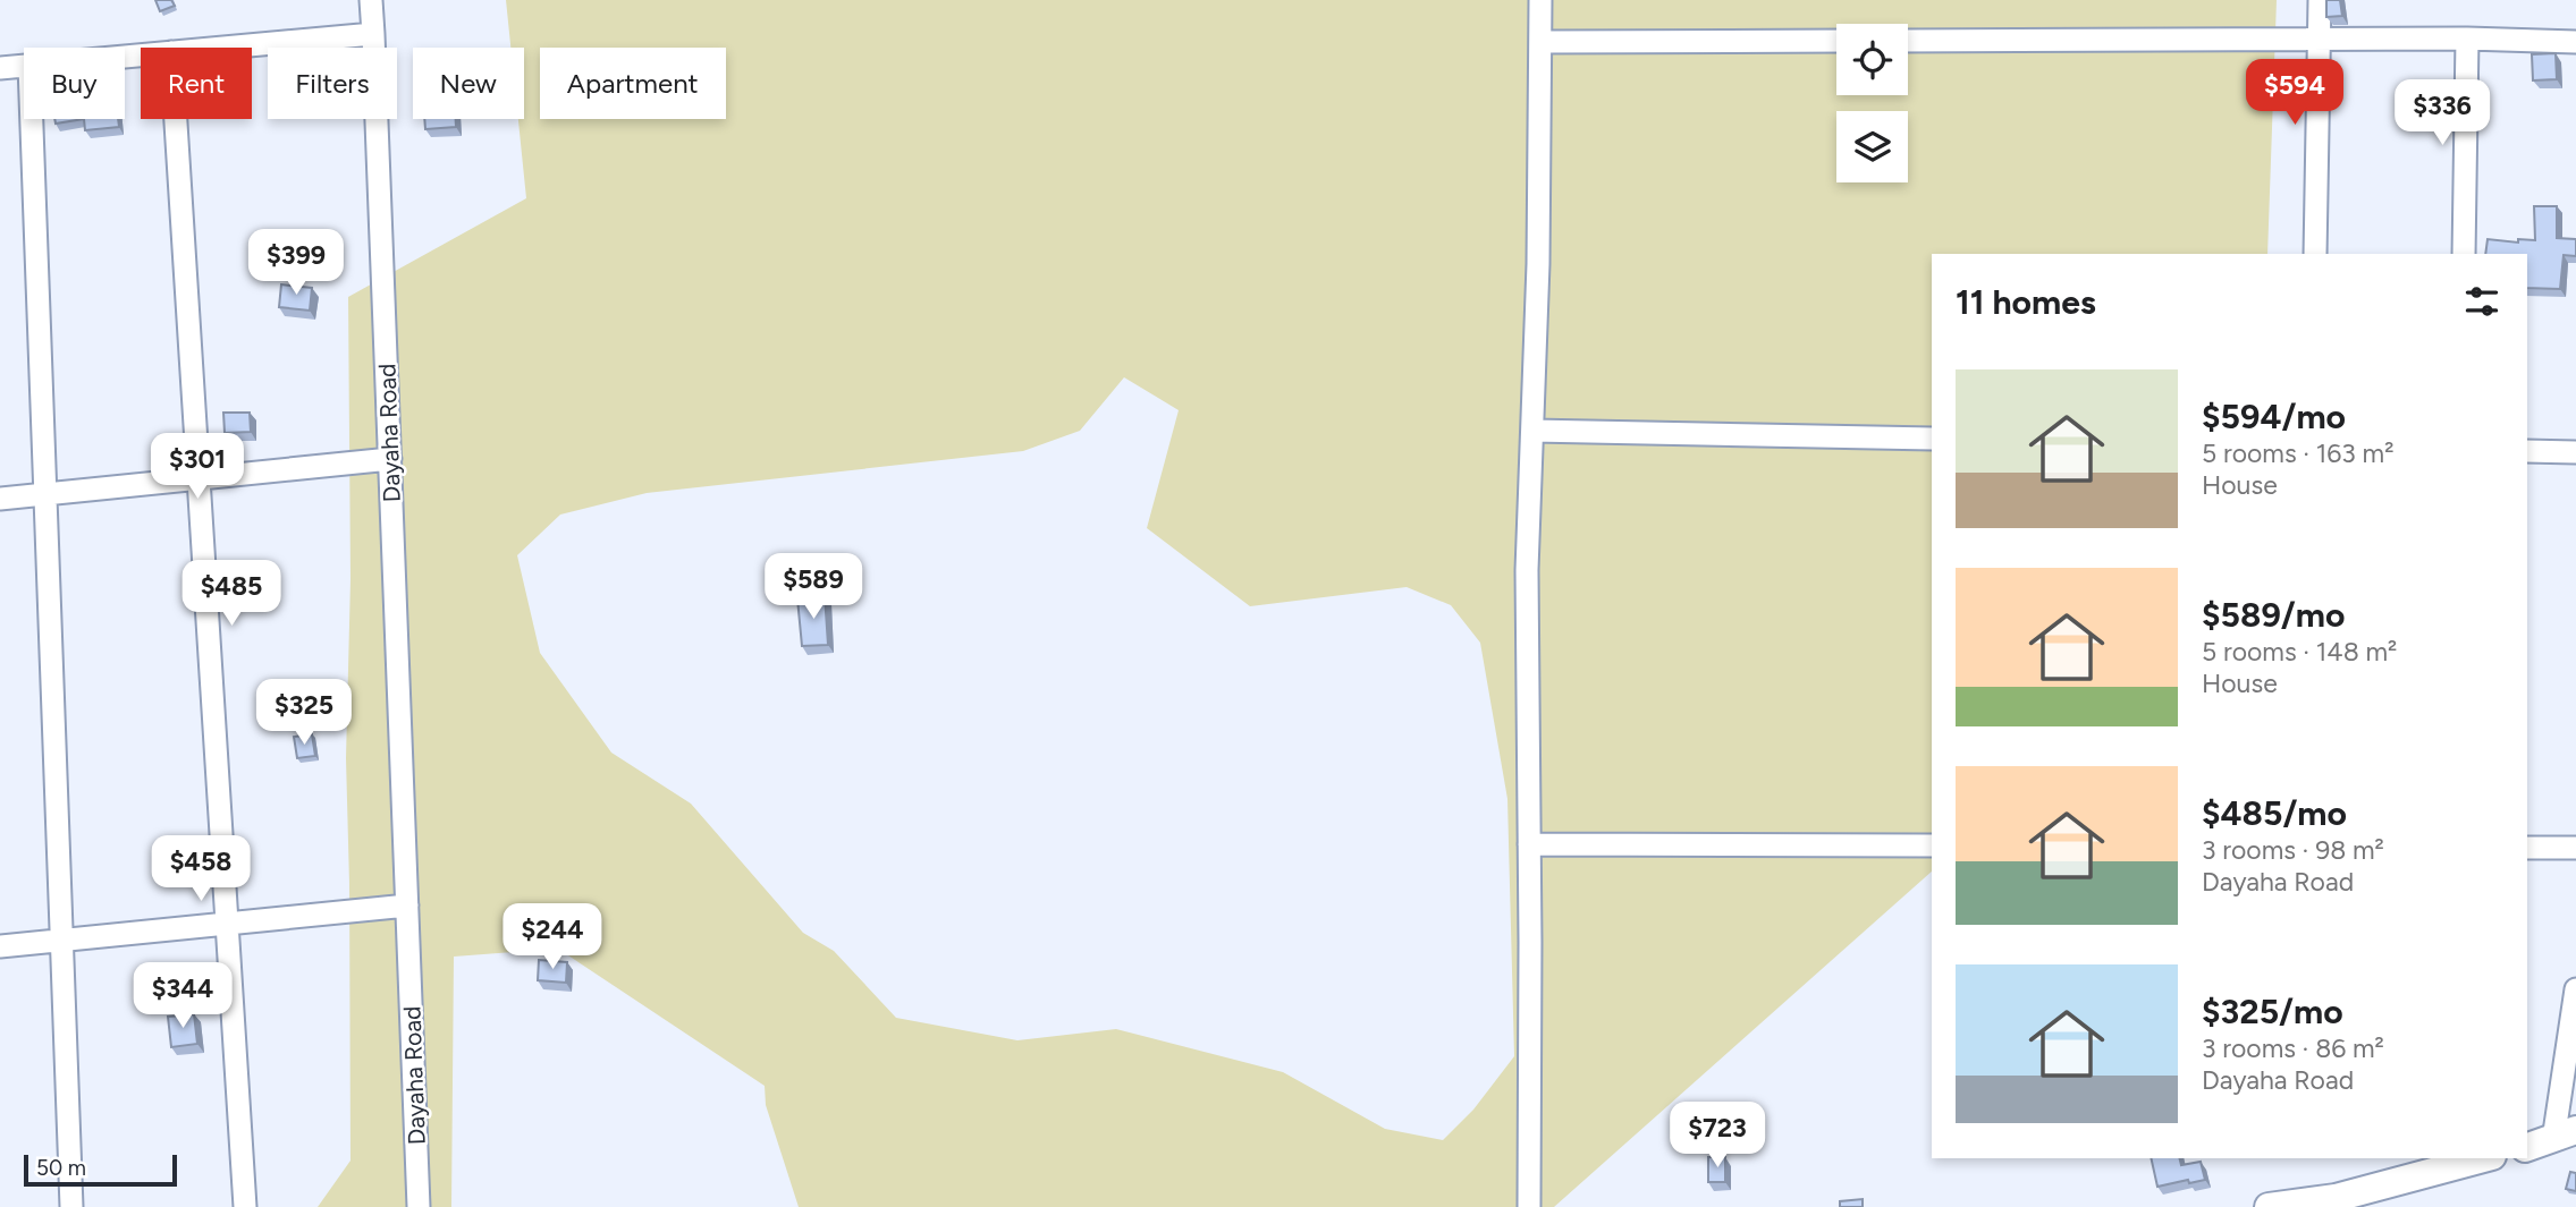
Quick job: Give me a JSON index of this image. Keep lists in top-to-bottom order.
{
  "streets": {
    "street": ["Dayaha Road"]
  },
  "scale_bar": "50 m",
  "page": {
    "chip": [
      "Buy",
      "Rent",
      "Filters",
      "New",
      "Apartment"
    ],
    "price": [
      "$594",
      "$336",
      "$399",
      "$301",
      "$589",
      "$485",
      "$325",
      "$458",
      "$244",
      "$344",
      "$723"
    ],
    "heading": "11 homes",
    "list": [
      {
        "name": "$594/mo",
        "note": "5 rooms · 163 m² · House"
      },
      {
        "name": "$589/mo",
        "note": "5 rooms · 148 m² · House"
      },
      {
        "name": "$485/mo",
        "note": "3 rooms · 98 m² · Dayaha Road"
      },
      {
        "name": "$325/mo",
        "note": "3 rooms · 86 m² · Dayaha Road"
      }
    ],
    "scale": "50 m"
  }
}
